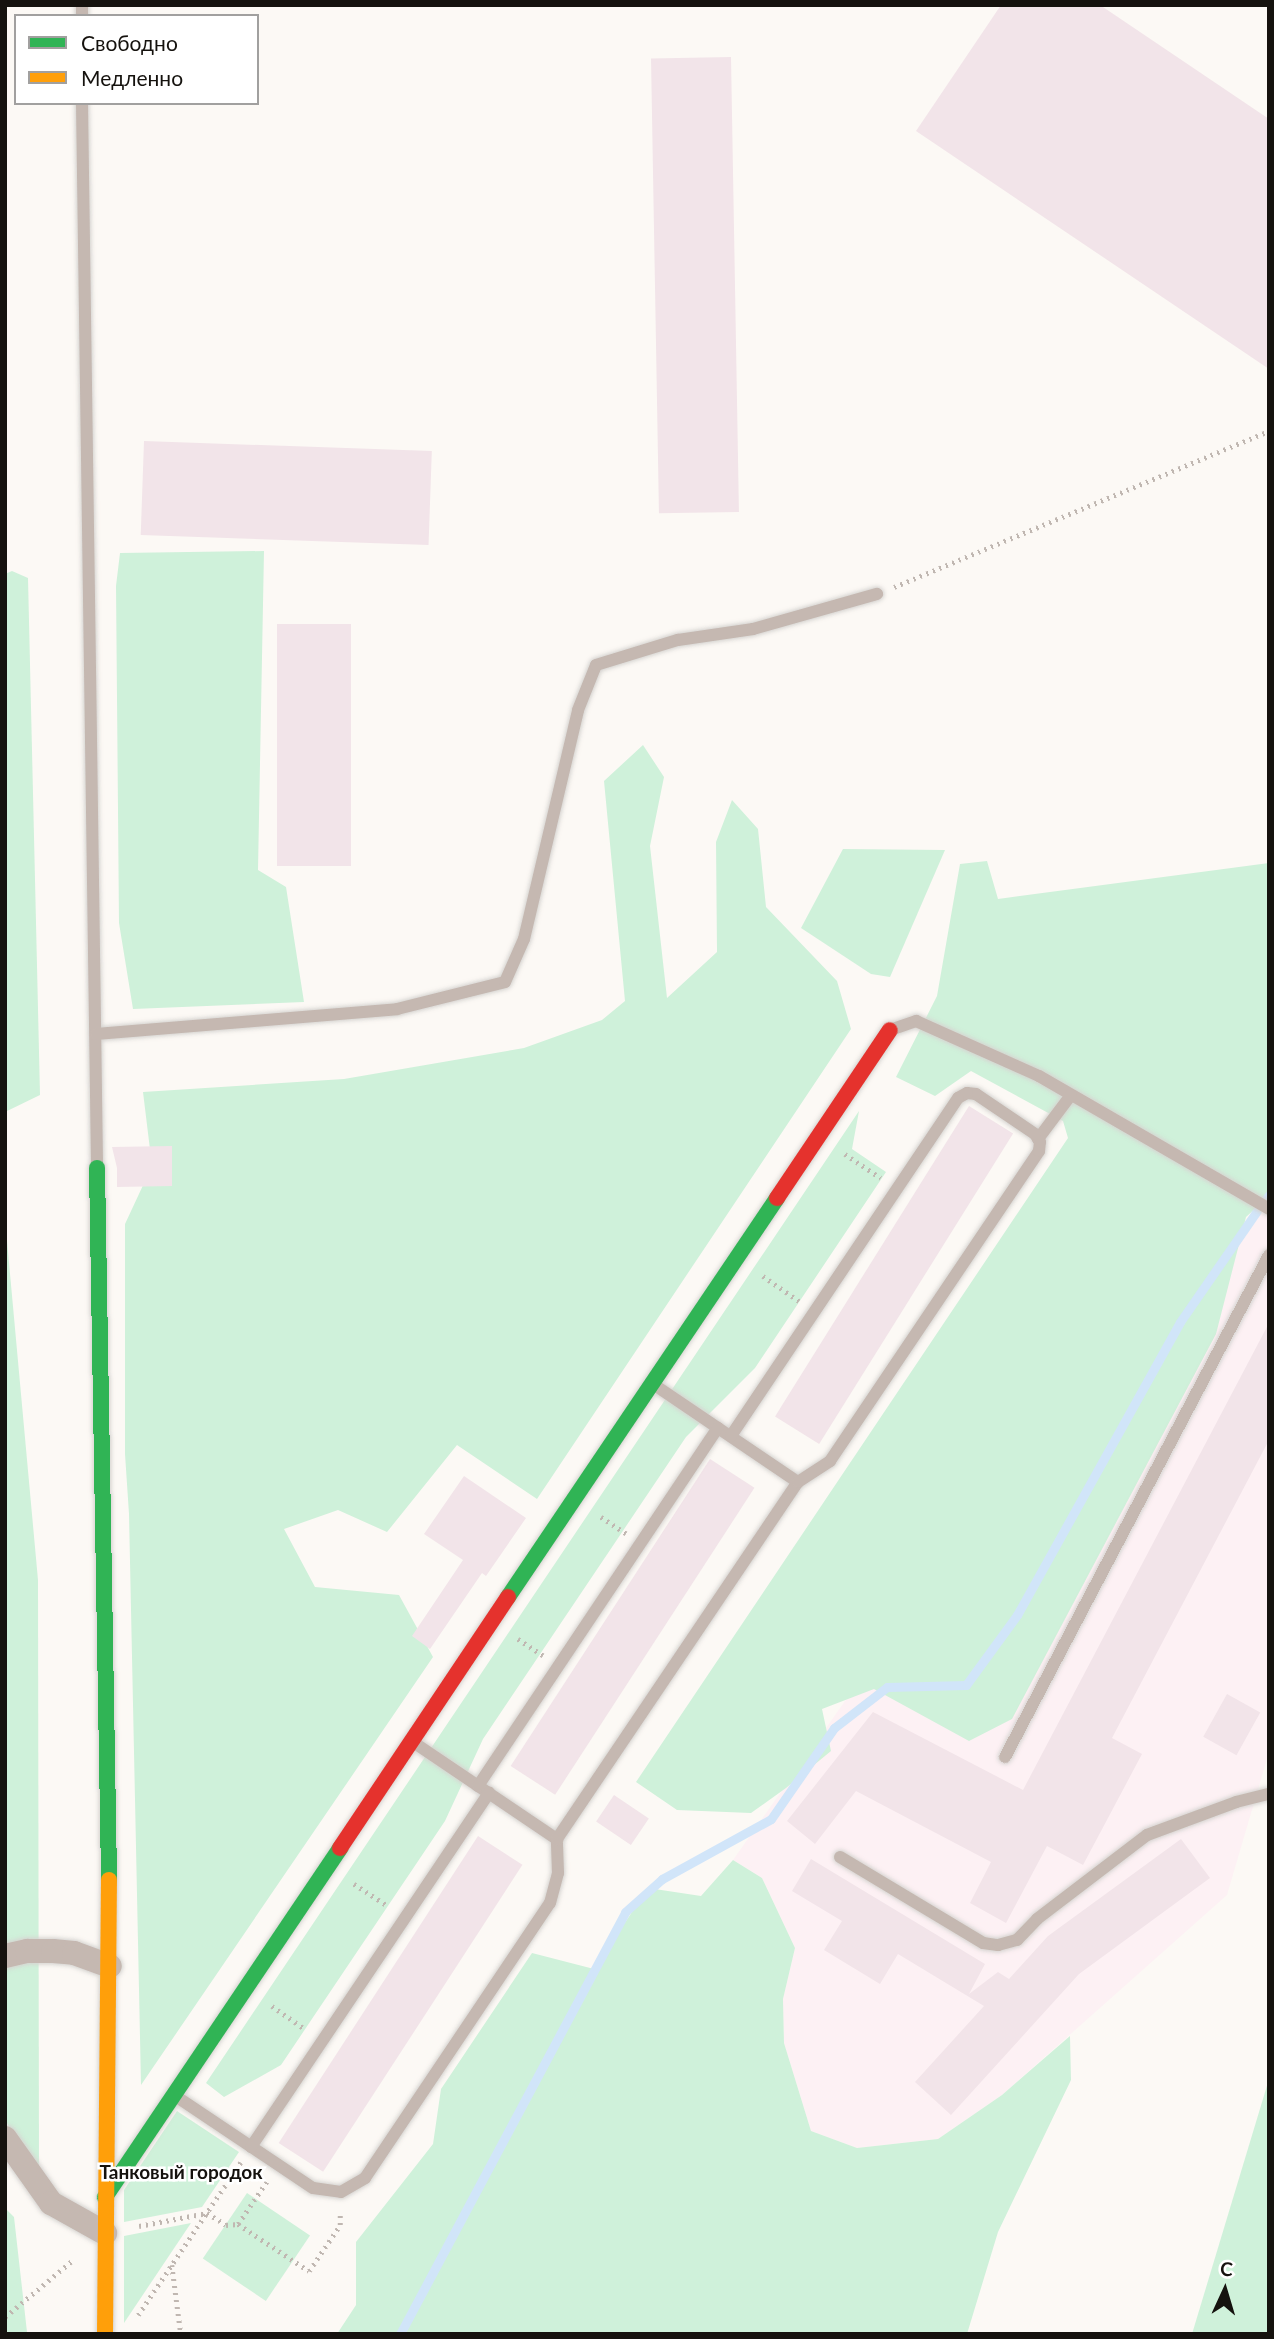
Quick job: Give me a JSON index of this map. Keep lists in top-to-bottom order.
{
  "districts": ["Танковый городок"],
  "legend": ["Свободно", "Медленно"],
  "north": "top"
}
